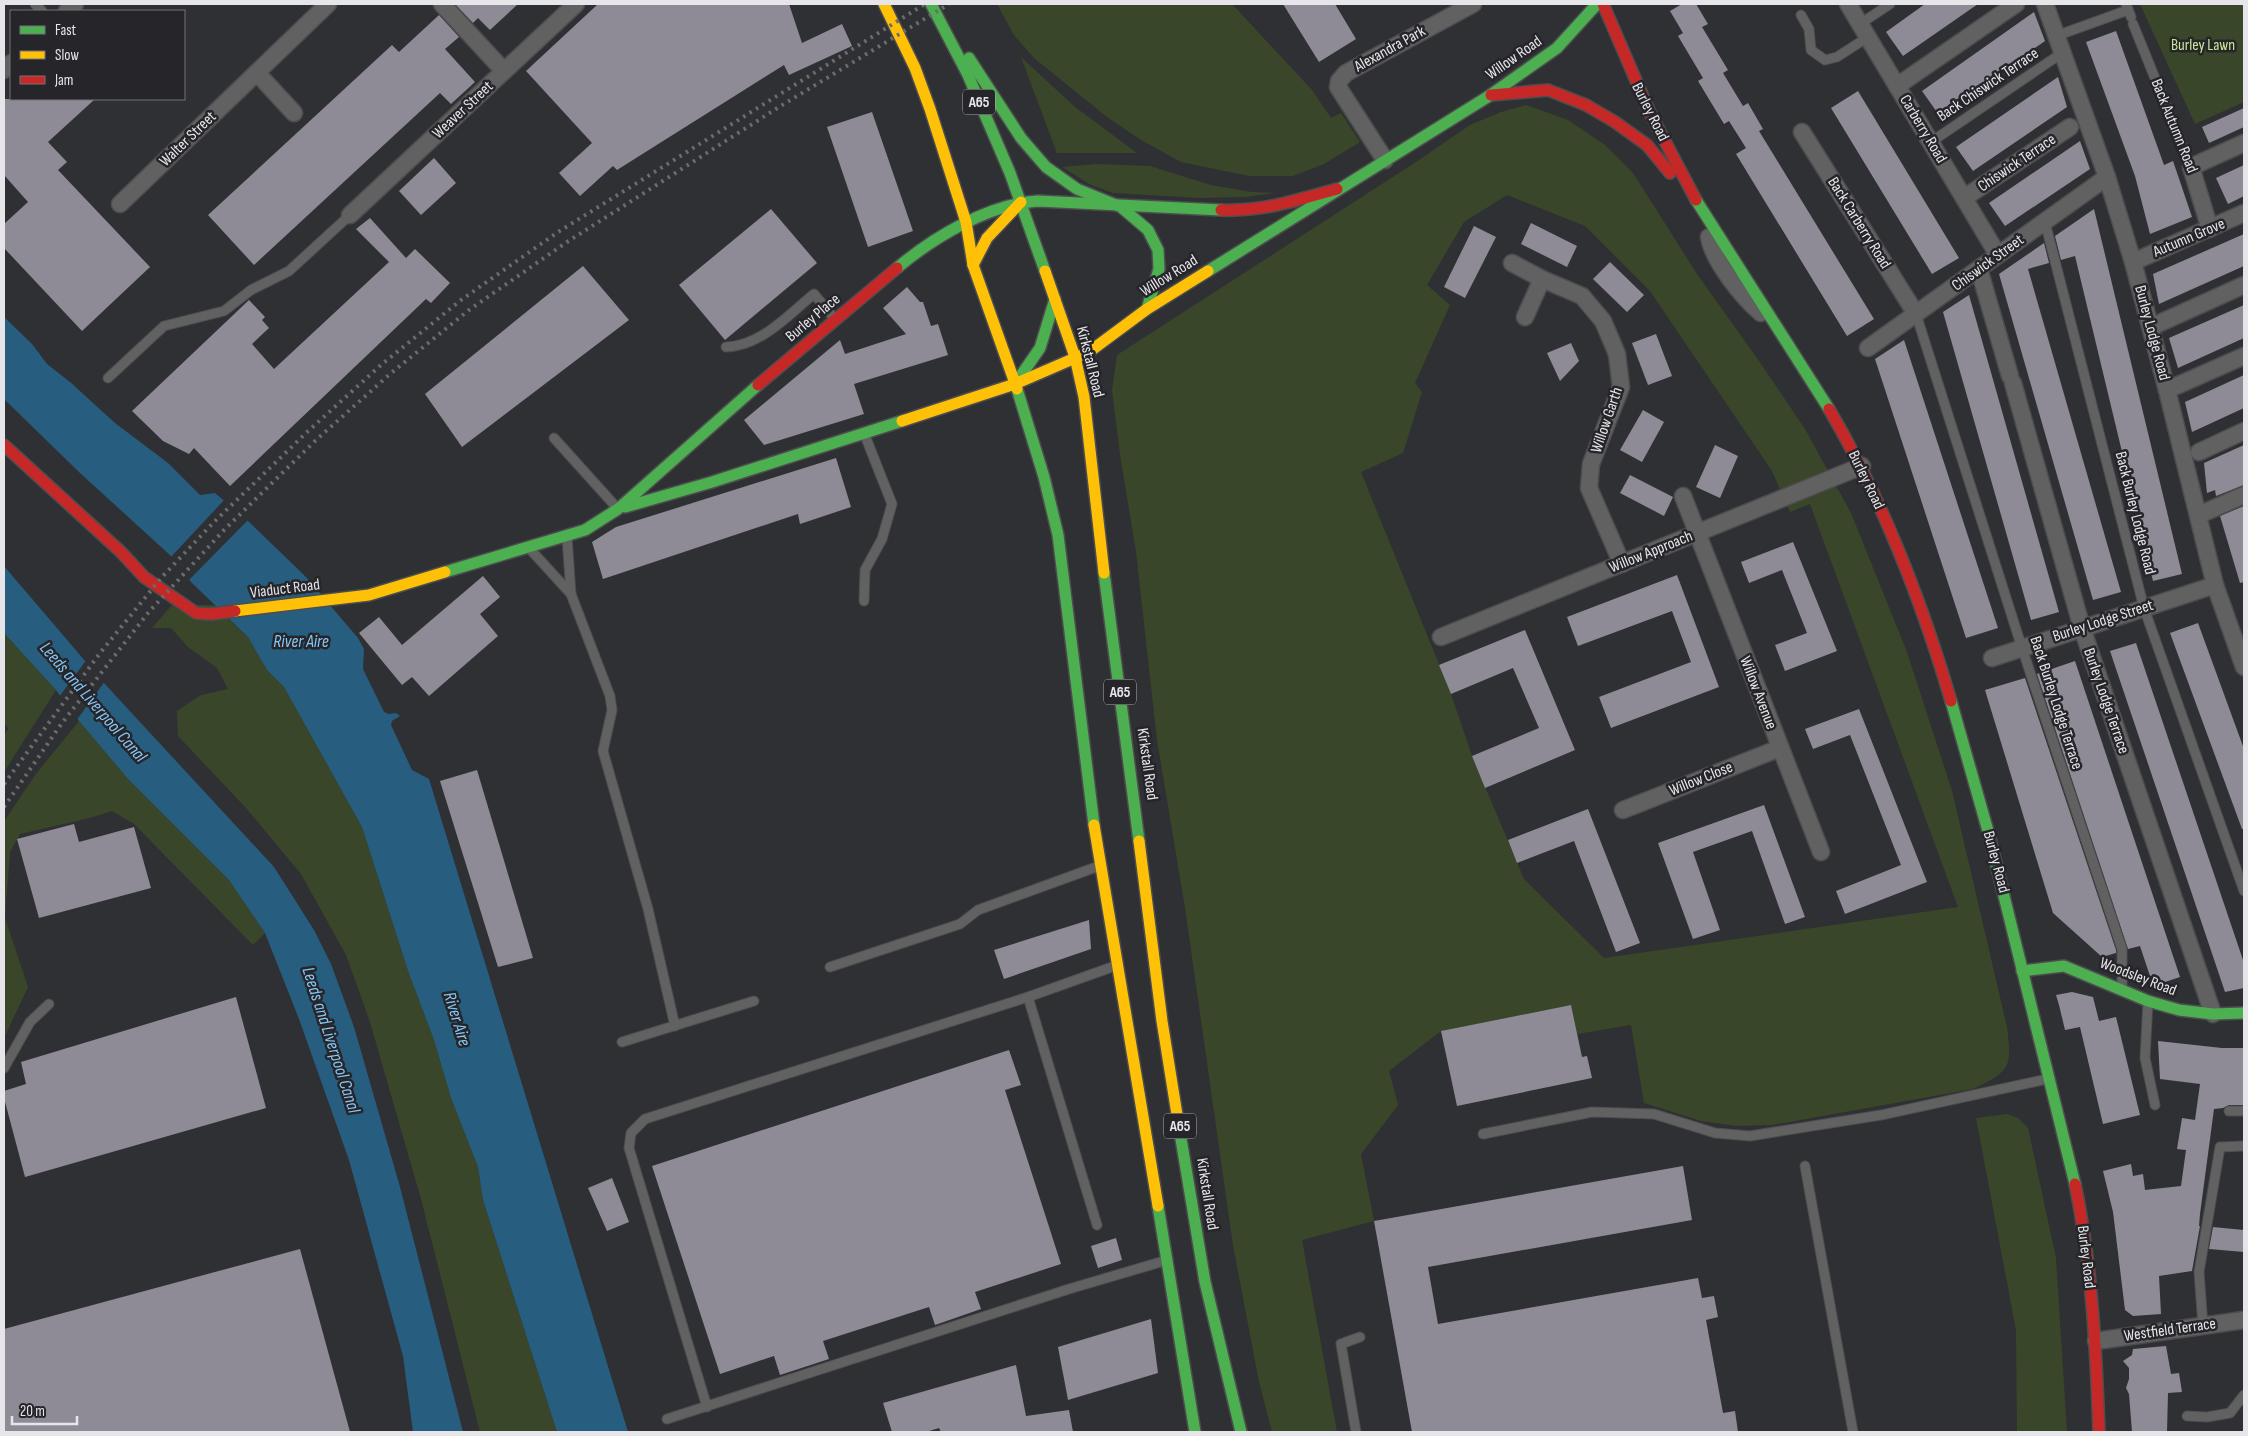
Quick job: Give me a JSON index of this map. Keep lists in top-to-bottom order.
{
  "streets": {
    "street": [
      "Alexandra Park",
      "Willow Road",
      "A65",
      "Weaver Street",
      "Burley Road",
      "Back Autumn Road",
      "Carberry Road",
      "Walter Street",
      "Chiswick Terrace",
      "Back Carberry Road",
      "Autumn Grove",
      "Chiswick Street",
      "Burley Place",
      "Burley Lodge Road",
      "Kirkstall Road",
      "Willow Garth",
      "Willow Approach",
      "Viaduct Road",
      "Burley Lodge Street",
      "Willow Avenue",
      "Burley Lodge Terrace",
      "Willow Close",
      "Woodsley Road",
      "Westfield Terrace"
    ],
    "lane": ["Back Chiswick Terrace", "Back Burley Lodge Road", "Back Burley Lodge Terrace"]
  },
  "crossings": [
    ["Alexandra Park", "Willow Road"],
    ["Willow Road", "A65"],
    ["Willow Road", "Burley Place"],
    ["Willow Road", "Kirkstall Road"],
    ["Back Chiswick Terrace", "Carberry Road"],
    ["Back Chiswick Terrace", "Burley Lodge Road"],
    ["A65", "Burley Place"],
    ["Burley Road", "Willow Approach"],
    ["Burley Road", "Woodsley Road"],
    ["Burley Road", "Westfield Terrace"],
    ["Back Autumn Road", "Autumn Grove"],
    ["Carberry Road", "Chiswick Terrace"],
    ["Carberry Road", "Chiswick Street"],
    ["Back Carberry Road", "Chiswick Street"],
    ["Back Carberry Road", "Back Burley Lodge Terrace"],
    ["Autumn Grove", "Burley Lodge Road"],
    ["Chiswick Street", "Burley Lodge Road"],
    ["Chiswick Street", "Back Burley Lodge Road"],
    ["Chiswick Street", "Burley Lodge Terrace"],
    ["Chiswick Street", "Back Burley Lodge Terrace"],
    ["Burley Place", "Kirkstall Road"],
    ["Burley Place", "Viaduct Road"],
    ["Burley Lodge Road", "Burley Lodge Street"],
    ["Willow Garth", "Willow Approach"],
    ["Back Burley Lodge Road", "Burley Lodge Street"],
    ["Willow Approach", "Willow Avenue"],
    ["Burley Lodge Street", "Burley Lodge Terrace"],
    ["Burley Lodge Street", "Back Burley Lodge Terrace"],
    ["Willow Avenue", "Willow Close"],
    ["Burley Lodge Terrace", "Woodsley Road"],
    ["Back Burley Lodge Terrace", "Woodsley Road"]
  ],
  "water": ["River Aire", "Leeds and Liverpool Canal"],
  "parks": ["Burley Lawn"],
  "legend": ["Fast", "Slow", "Jam"],
  "scale_bar": "20 m"
}
